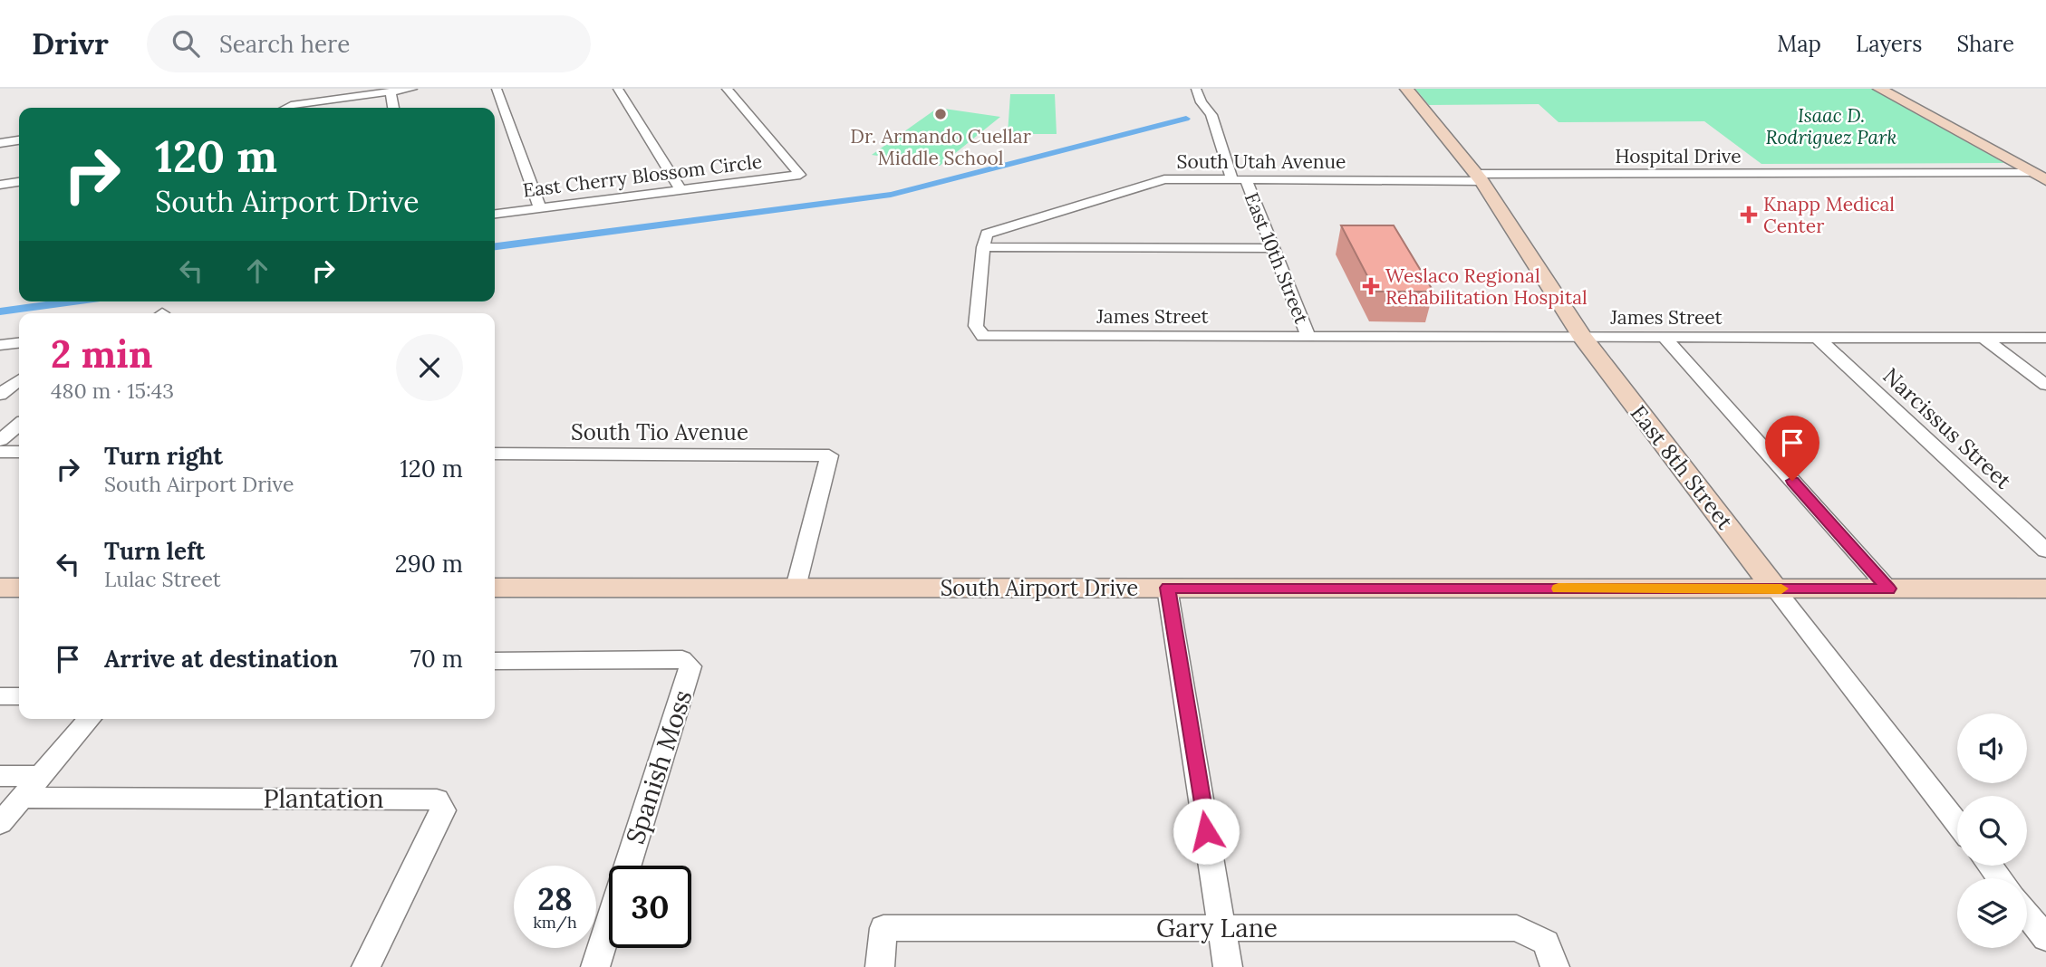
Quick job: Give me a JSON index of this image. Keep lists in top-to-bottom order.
{
  "streets": {
    "street": [
      "Hospital Drive",
      "South Utah Avenue",
      "East Cherry Blossom Circle",
      "East 10th Street",
      "James Street",
      "Narcissus Street",
      "South Tio Avenue",
      "East 8th Street",
      "South Airport Drive",
      "Spanish Moss",
      "Plantation",
      "Gary Lane"
    ]
  },
  "crossings": [
    ["Hospital Drive", "South Utah Avenue"],
    ["Hospital Drive", "East 8th Street"],
    ["South Utah Avenue", "East 10th Street"],
    ["South Utah Avenue", "James Street"],
    ["South Utah Avenue", "East 8th Street"],
    ["East 10th Street", "James Street"],
    ["James Street", "Narcissus Street"],
    ["James Street", "East 8th Street"],
    ["South Tio Avenue", "South Airport Drive"],
    ["East 8th Street", "South Airport Drive"]
  ],
  "parks": ["Isaac D. Rodriguez Park"],
  "places": {
    "other": ["Dr. Armando Cuellar Middle School"],
    "health": ["Knapp Medical Center", "Weslaco Regional Rehabilitation Hospital"]
  },
  "page": {
    "header": "Drivr",
    "search": "Search here",
    "nav": ["Map", "Layers", "Share"],
    "turn": ["120 m", "South Airport Drive"],
    "heading": ["2 min", "480 m · 15:43"],
    "list": [
      {
        "name": "Turn right",
        "note": "South Airport Drive",
        "value": "120 m"
      },
      {
        "name": "Turn left",
        "note": "Lulac Street",
        "value": "290 m"
      },
      {
        "name": "Arrive at destination",
        "value": "70 m"
      }
    ],
    "speed": "28 km/h",
    "limit": "30"
  }
}
